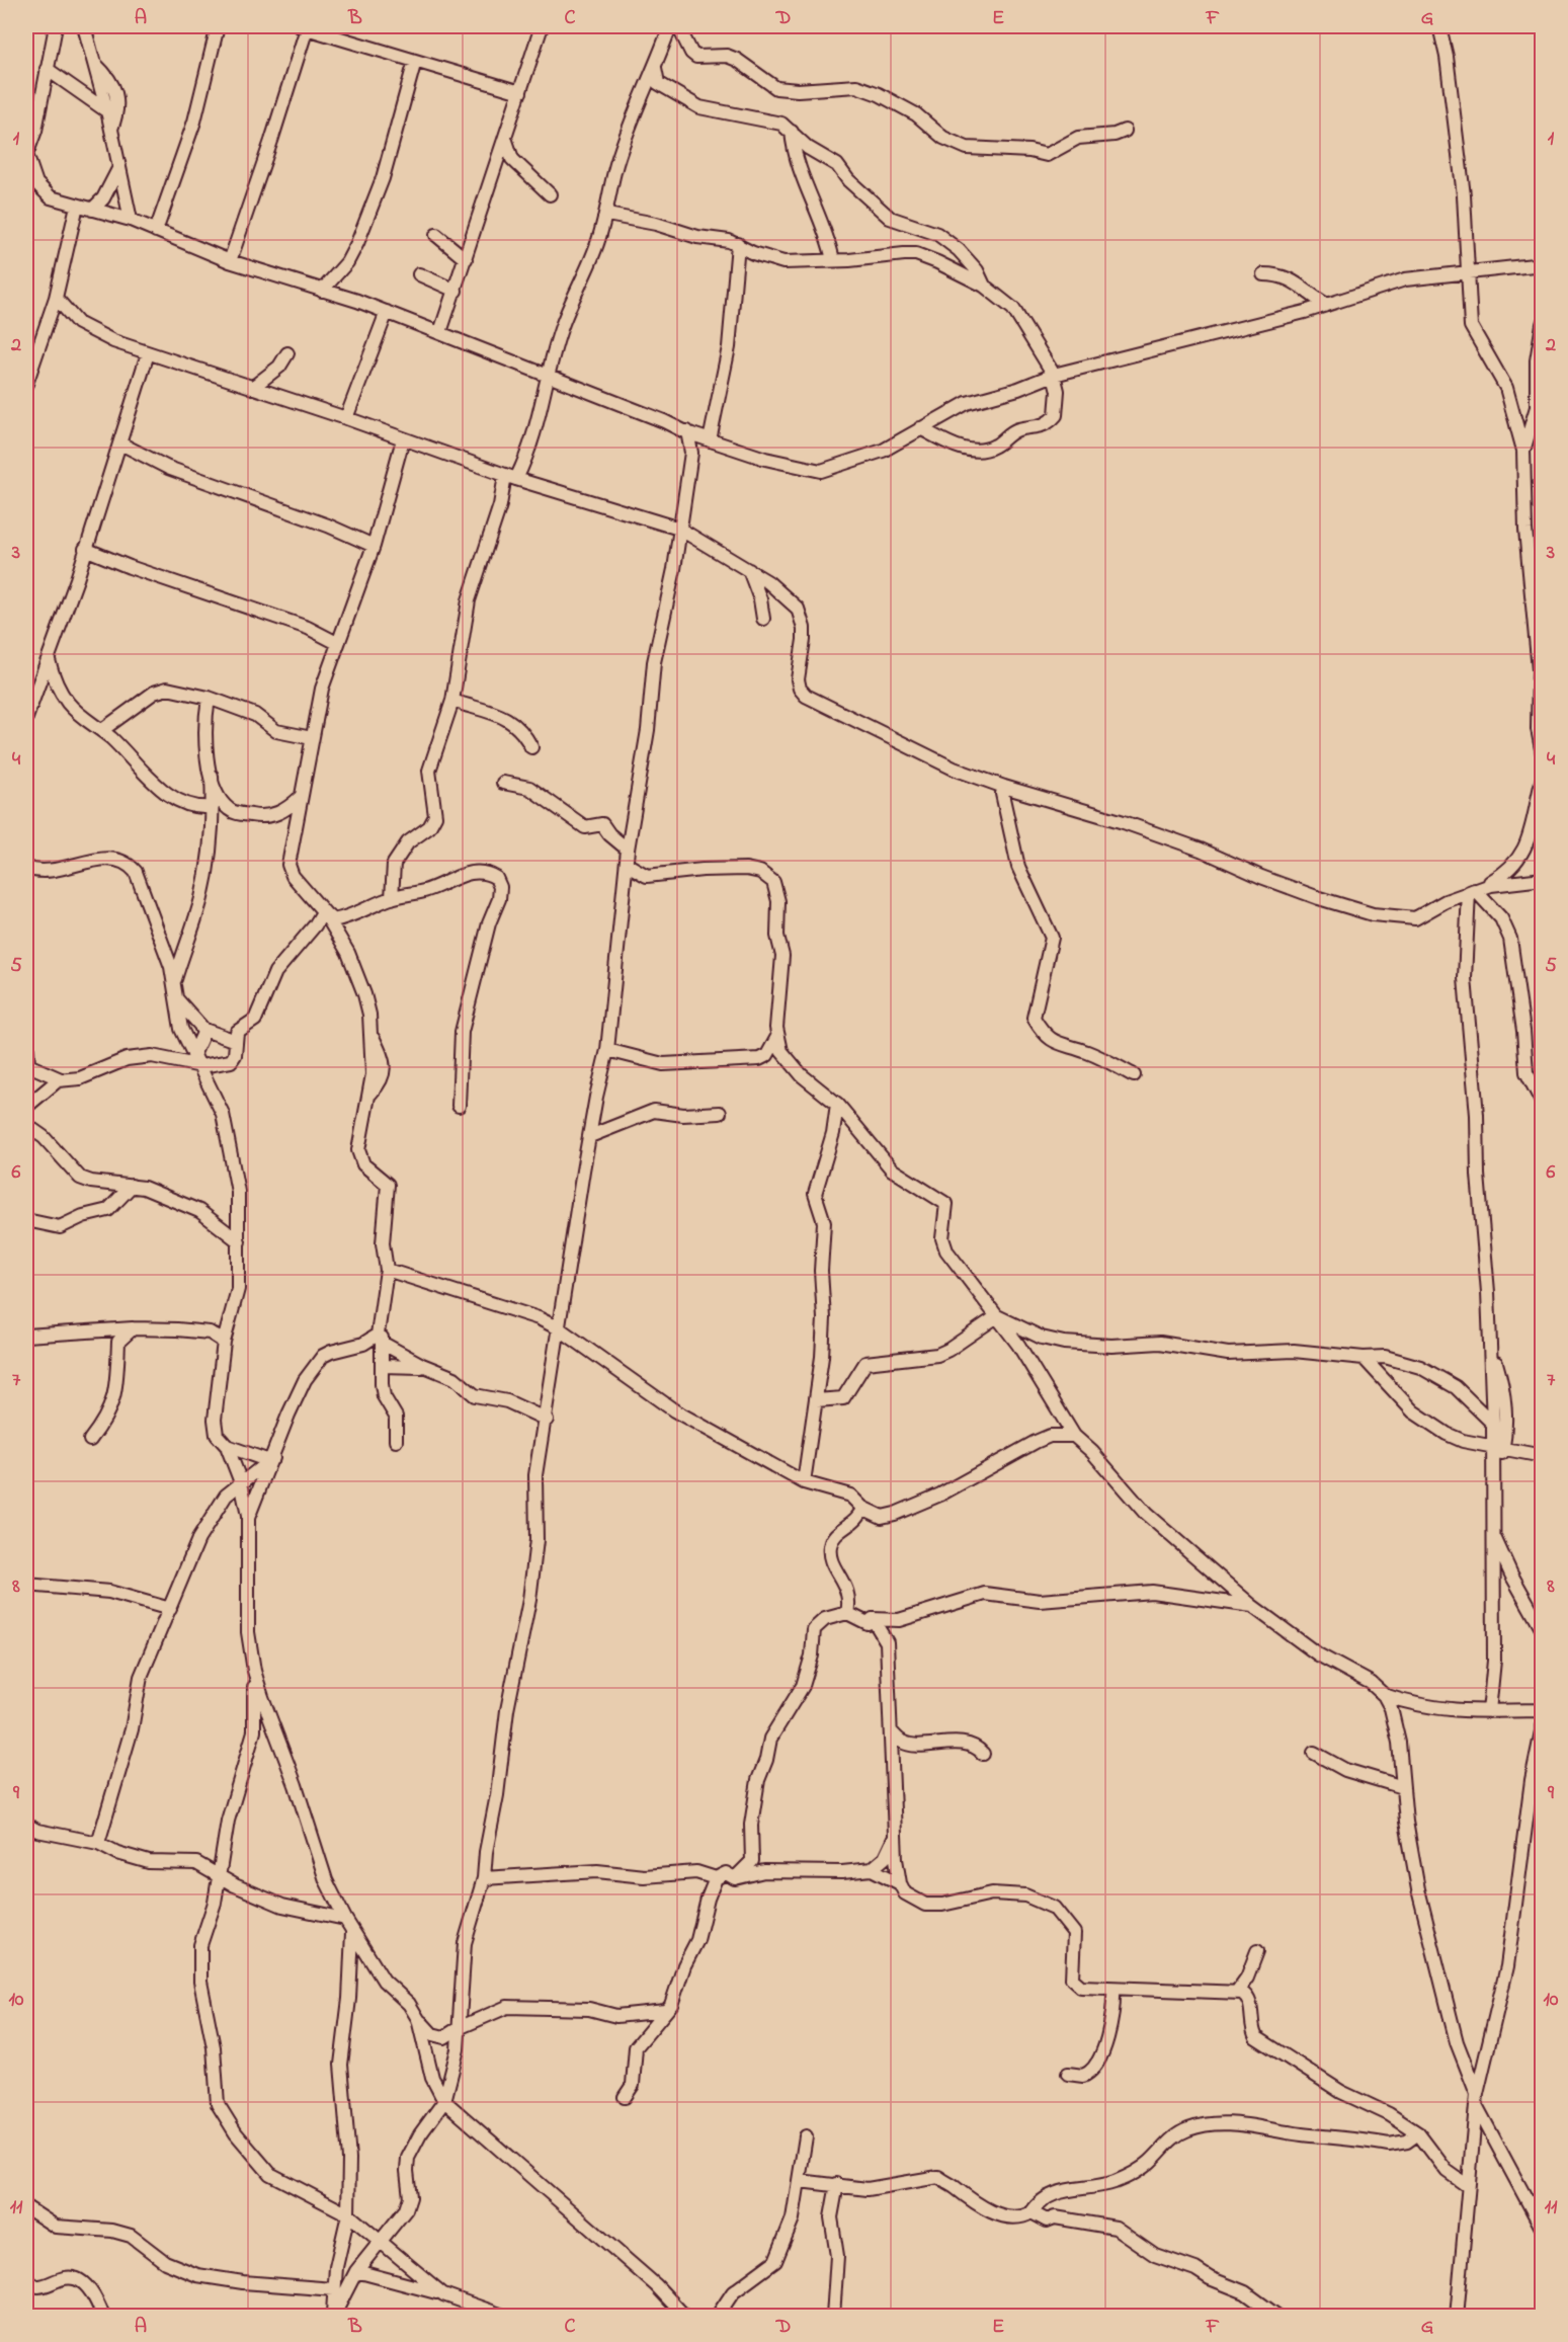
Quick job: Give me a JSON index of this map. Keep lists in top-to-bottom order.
{
  "grid": {
    "columns": [
      "A",
      "B",
      "C",
      "D",
      "E",
      "F",
      "G"
    ],
    "rows": [
      "1",
      "2",
      "3",
      "4",
      "5",
      "6",
      "7",
      "8",
      "9",
      "10",
      "11"
    ]
  }
}
